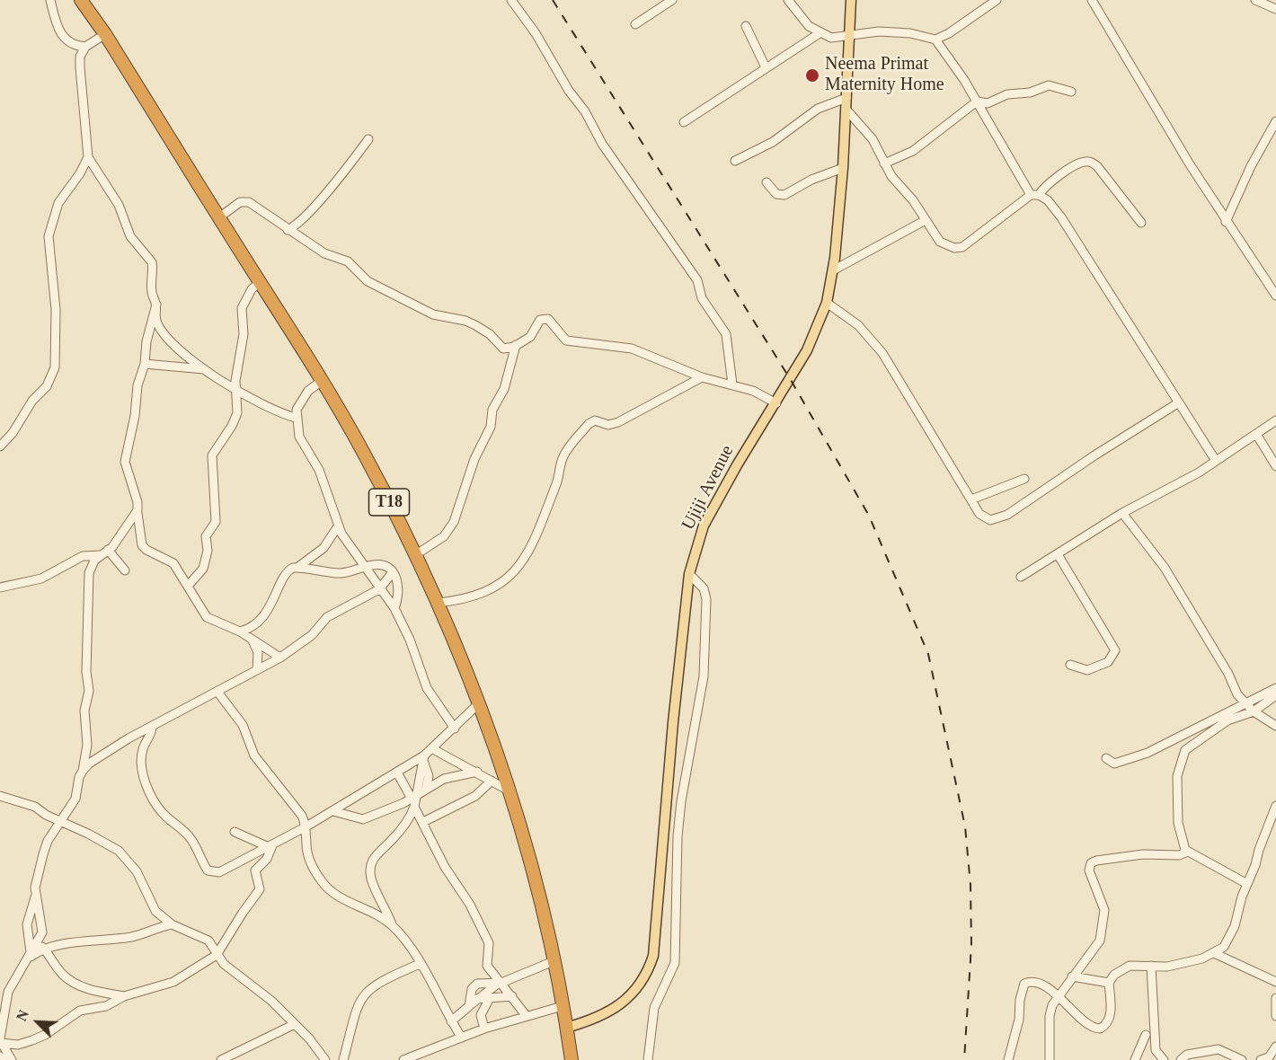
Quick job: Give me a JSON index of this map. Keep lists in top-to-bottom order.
{
  "streets": {
    "highway": ["T18"],
    "main road": ["Ujiji Avenue"]
  },
  "crossings": [
    ["Ujiji Avenue", "T18"]
  ],
  "places": ["Neema Primat Maternity Home"],
  "north": "top left"
}
